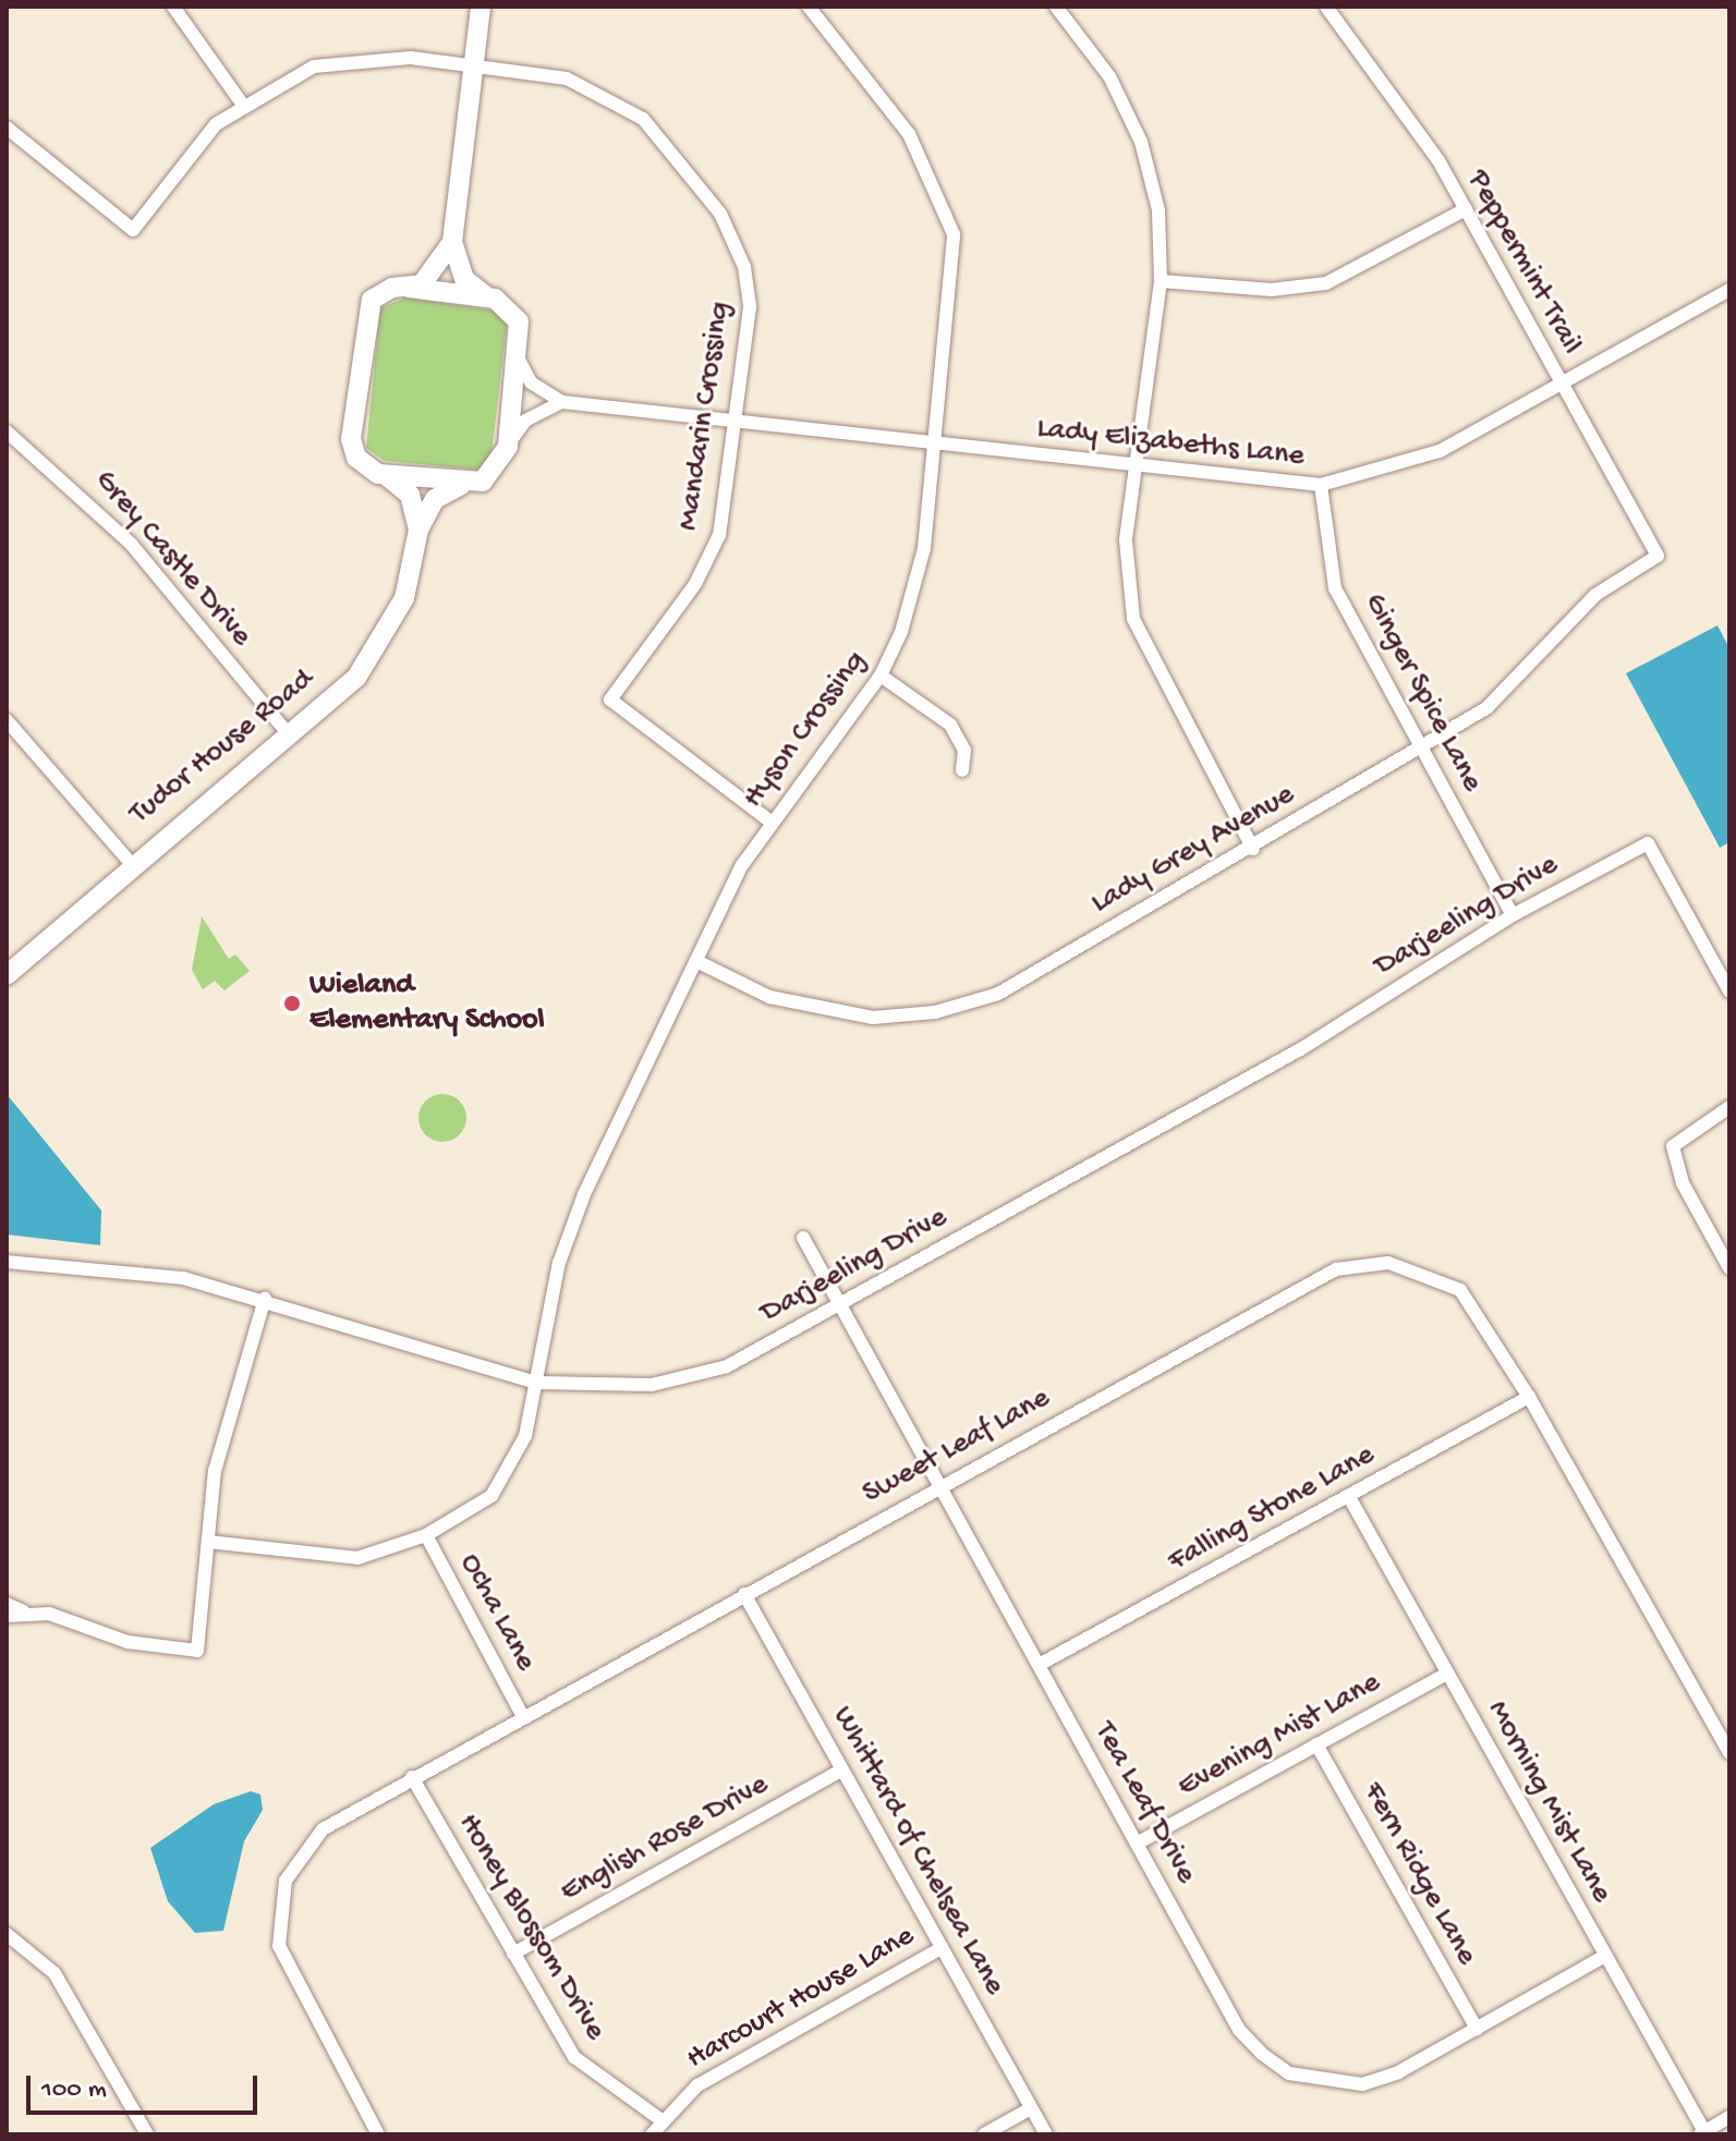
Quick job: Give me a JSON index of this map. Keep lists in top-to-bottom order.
{
  "streets": {
    "street": [
      "Peppermint Trail",
      "Mandarin Crossing",
      "Lady Elizabeths Lane",
      "Grey Castle Drive",
      "Ginger Spice Lane",
      "Hyson Crossing",
      "Tudor House Road",
      "Lady Grey Avenue",
      "Darjeeling Drive",
      "Sweet Leaf Lane",
      "Falling Stone Lane",
      "Ocha Lane",
      "Evening Mist Lane",
      "Morning Mist Lane",
      "Tea Leaf Drive",
      "English Rose Drive",
      "Whittard of Chelsea Lane",
      "Fern Ridge Lane",
      "Honey Blossom Drive",
      "Harcourt House Lane"
    ]
  },
  "crossings": [
    ["Peppermint Trail", "Lady Elizabeths Lane"],
    ["Peppermint Trail", "Lady Grey Avenue"],
    ["Mandarin Crossing", "Lady Elizabeths Lane"],
    ["Mandarin Crossing", "Hyson Crossing"],
    ["Mandarin Crossing", "Tudor House Road"],
    ["Lady Elizabeths Lane", "Ginger Spice Lane"],
    ["Lady Elizabeths Lane", "Hyson Crossing"],
    ["Grey Castle Drive", "Tudor House Road"],
    ["Ginger Spice Lane", "Lady Grey Avenue"],
    ["Ginger Spice Lane", "Darjeeling Drive"],
    ["Hyson Crossing", "Lady Grey Avenue"],
    ["Hyson Crossing", "Darjeeling Drive"],
    ["Hyson Crossing", "Ocha Lane"],
    ["Darjeeling Drive", "Tea Leaf Drive"],
    ["Sweet Leaf Lane", "Falling Stone Lane"],
    ["Sweet Leaf Lane", "Ocha Lane"],
    ["Sweet Leaf Lane", "Tea Leaf Drive"],
    ["Sweet Leaf Lane", "Whittard of Chelsea Lane"],
    ["Sweet Leaf Lane", "Honey Blossom Drive"],
    ["Falling Stone Lane", "Morning Mist Lane"],
    ["Falling Stone Lane", "Tea Leaf Drive"],
    ["Evening Mist Lane", "Morning Mist Lane"],
    ["Evening Mist Lane", "Tea Leaf Drive"],
    ["Evening Mist Lane", "Fern Ridge Lane"],
    ["Morning Mist Lane", "Tea Leaf Drive"],
    ["Tea Leaf Drive", "Fern Ridge Lane"],
    ["English Rose Drive", "Whittard of Chelsea Lane"],
    ["English Rose Drive", "Honey Blossom Drive"],
    ["Whittard of Chelsea Lane", "Harcourt House Lane"],
    ["Honey Blossom Drive", "Harcourt House Lane"]
  ],
  "places": ["Wieland Elementary School"],
  "scale_bar": "100 m"
}
